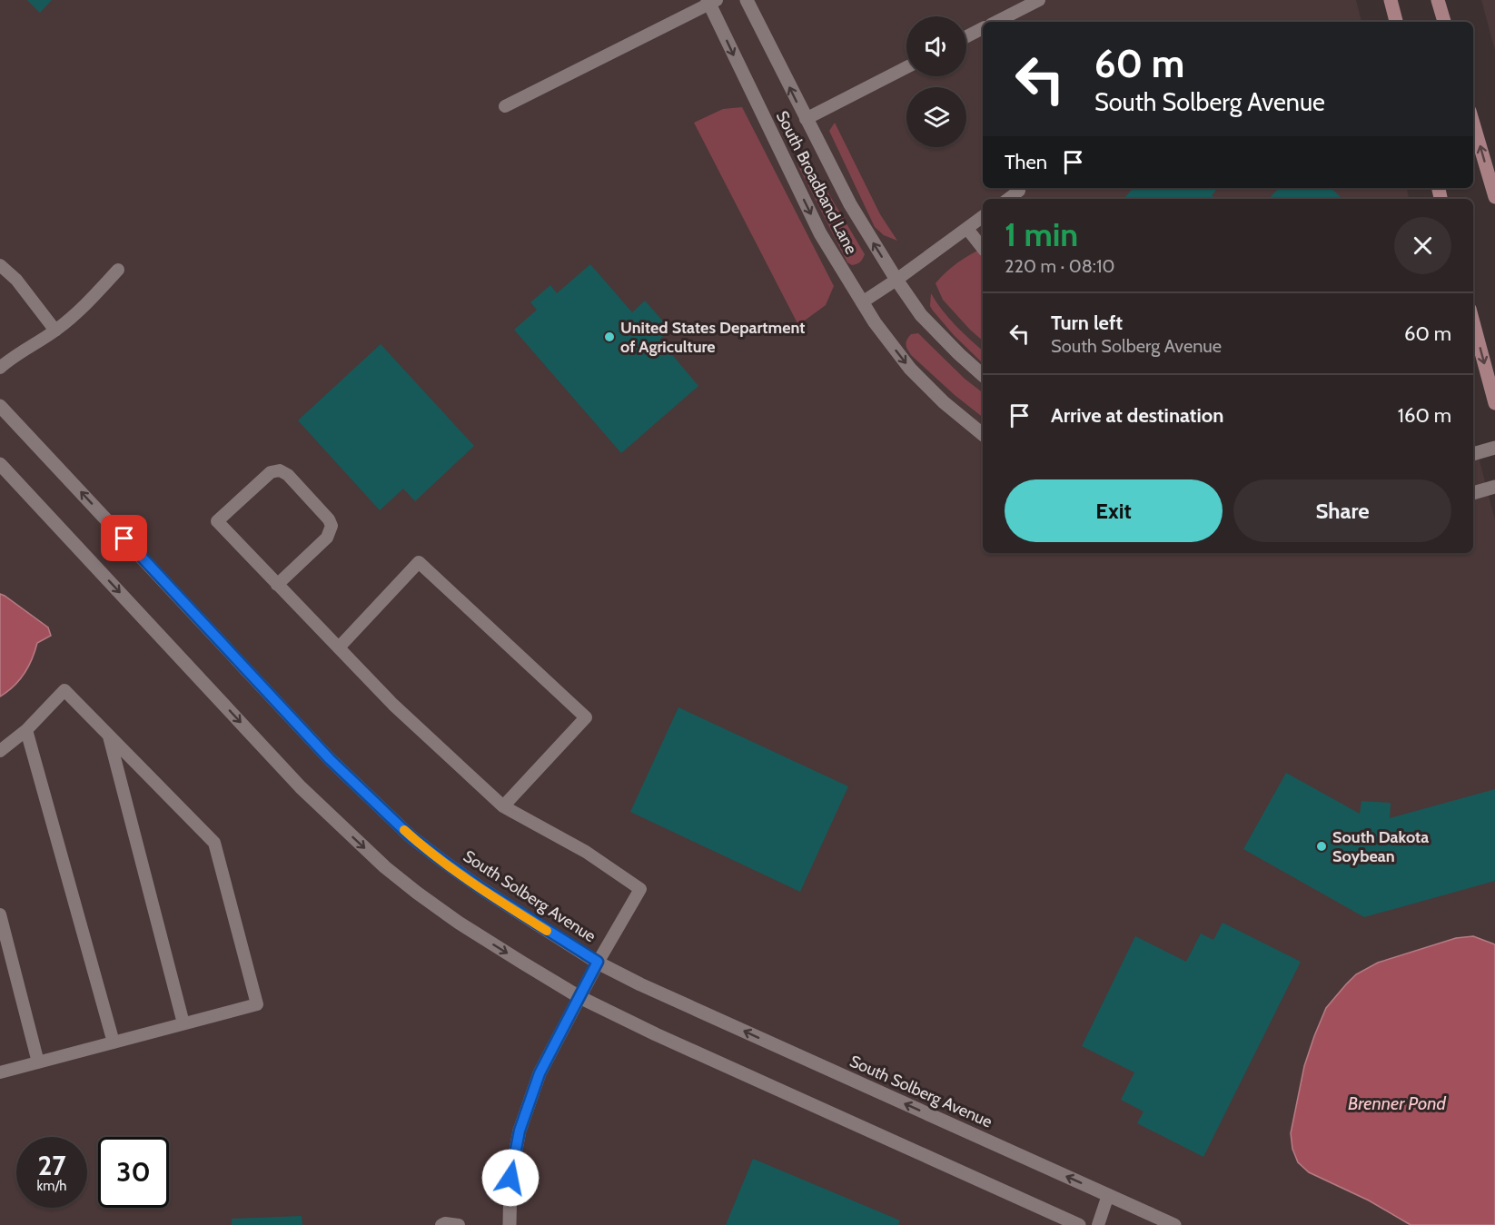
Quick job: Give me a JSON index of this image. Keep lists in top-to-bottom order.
{
  "streets": {
    "street": ["South Broadband Lane", "South Solberg Avenue"]
  },
  "water": ["Brenner Pond"],
  "places": ["United States Department of Agriculture", "South Dakota Soybean"],
  "page": {
    "turn": ["60 m", "South Solberg Avenue"],
    "then": "Then",
    "heading": ["1 min", "220 m · 08:10"],
    "list": [
      {
        "name": "Turn left",
        "note": "South Solberg Avenue",
        "value": "60 m"
      },
      {
        "name": "Arrive at destination",
        "value": "160 m"
      }
    ],
    "buttons": ["Exit", "Share"],
    "speed": "27 km/h",
    "limit": "30"
  }
}
